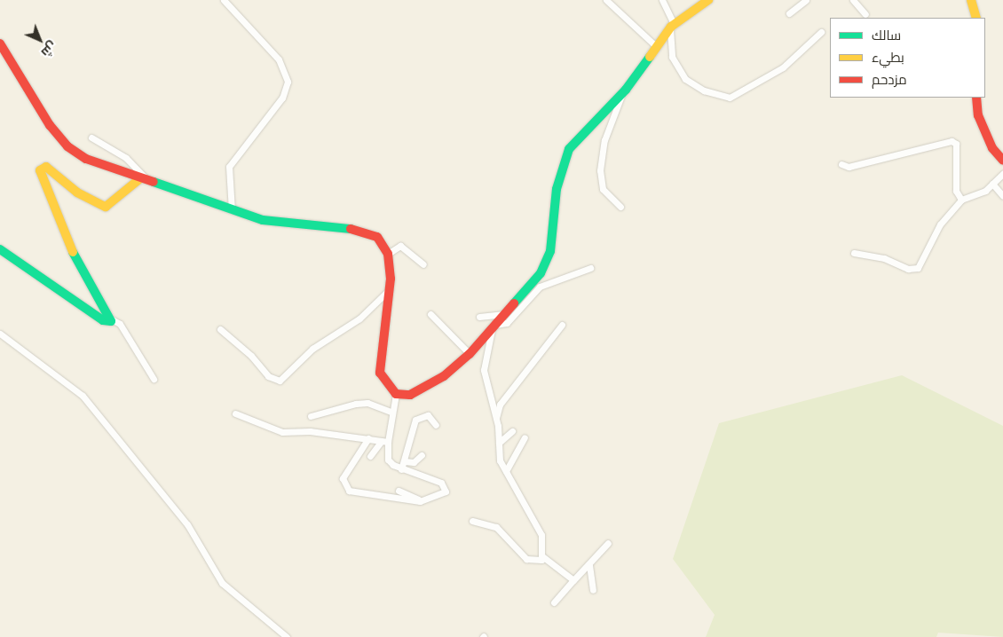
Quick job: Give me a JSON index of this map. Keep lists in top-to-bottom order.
{
  "legend": ["سالك", "بطيء", "مزدحم"],
  "north": "bottom right"
}
